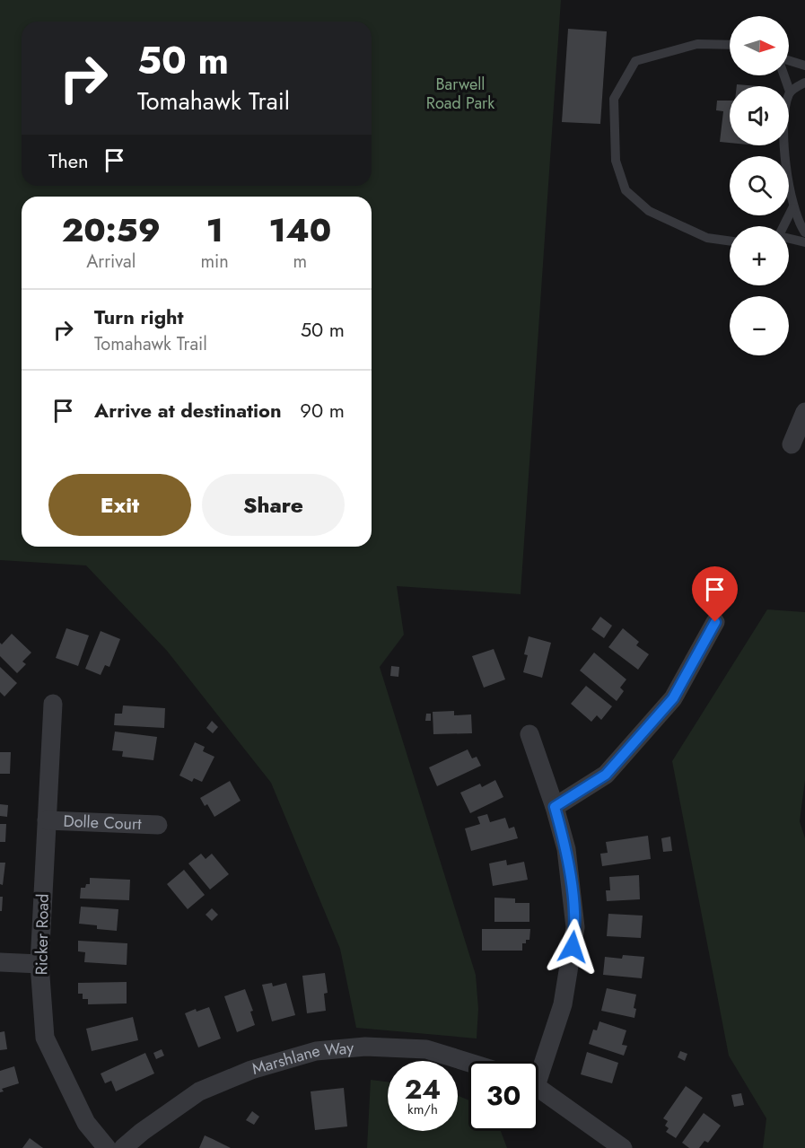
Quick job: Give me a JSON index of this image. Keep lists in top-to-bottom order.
{
  "streets": {
    "street": ["Dolle Court", "Ricker Road", "Marshlane Way"]
  },
  "crossings": [
    ["Dolle Court", "Ricker Road"]
  ],
  "parks": ["Barwell Road Park"],
  "north": "right",
  "page": {
    "map_buttons": ["+", "−"],
    "turn": ["50 m", "Tomahawk Trail"],
    "then": "Then",
    "eta": [
      "20:59",
      "Arrival",
      "1",
      "min",
      "140",
      "m"
    ],
    "list": [
      {
        "name": "Turn right",
        "note": "Tomahawk Trail",
        "value": "50 m"
      },
      {
        "name": "Arrive at destination",
        "value": "90 m"
      }
    ],
    "buttons": ["Exit", "Share"],
    "speed": "24 km/h",
    "limit": "30"
  }
}
